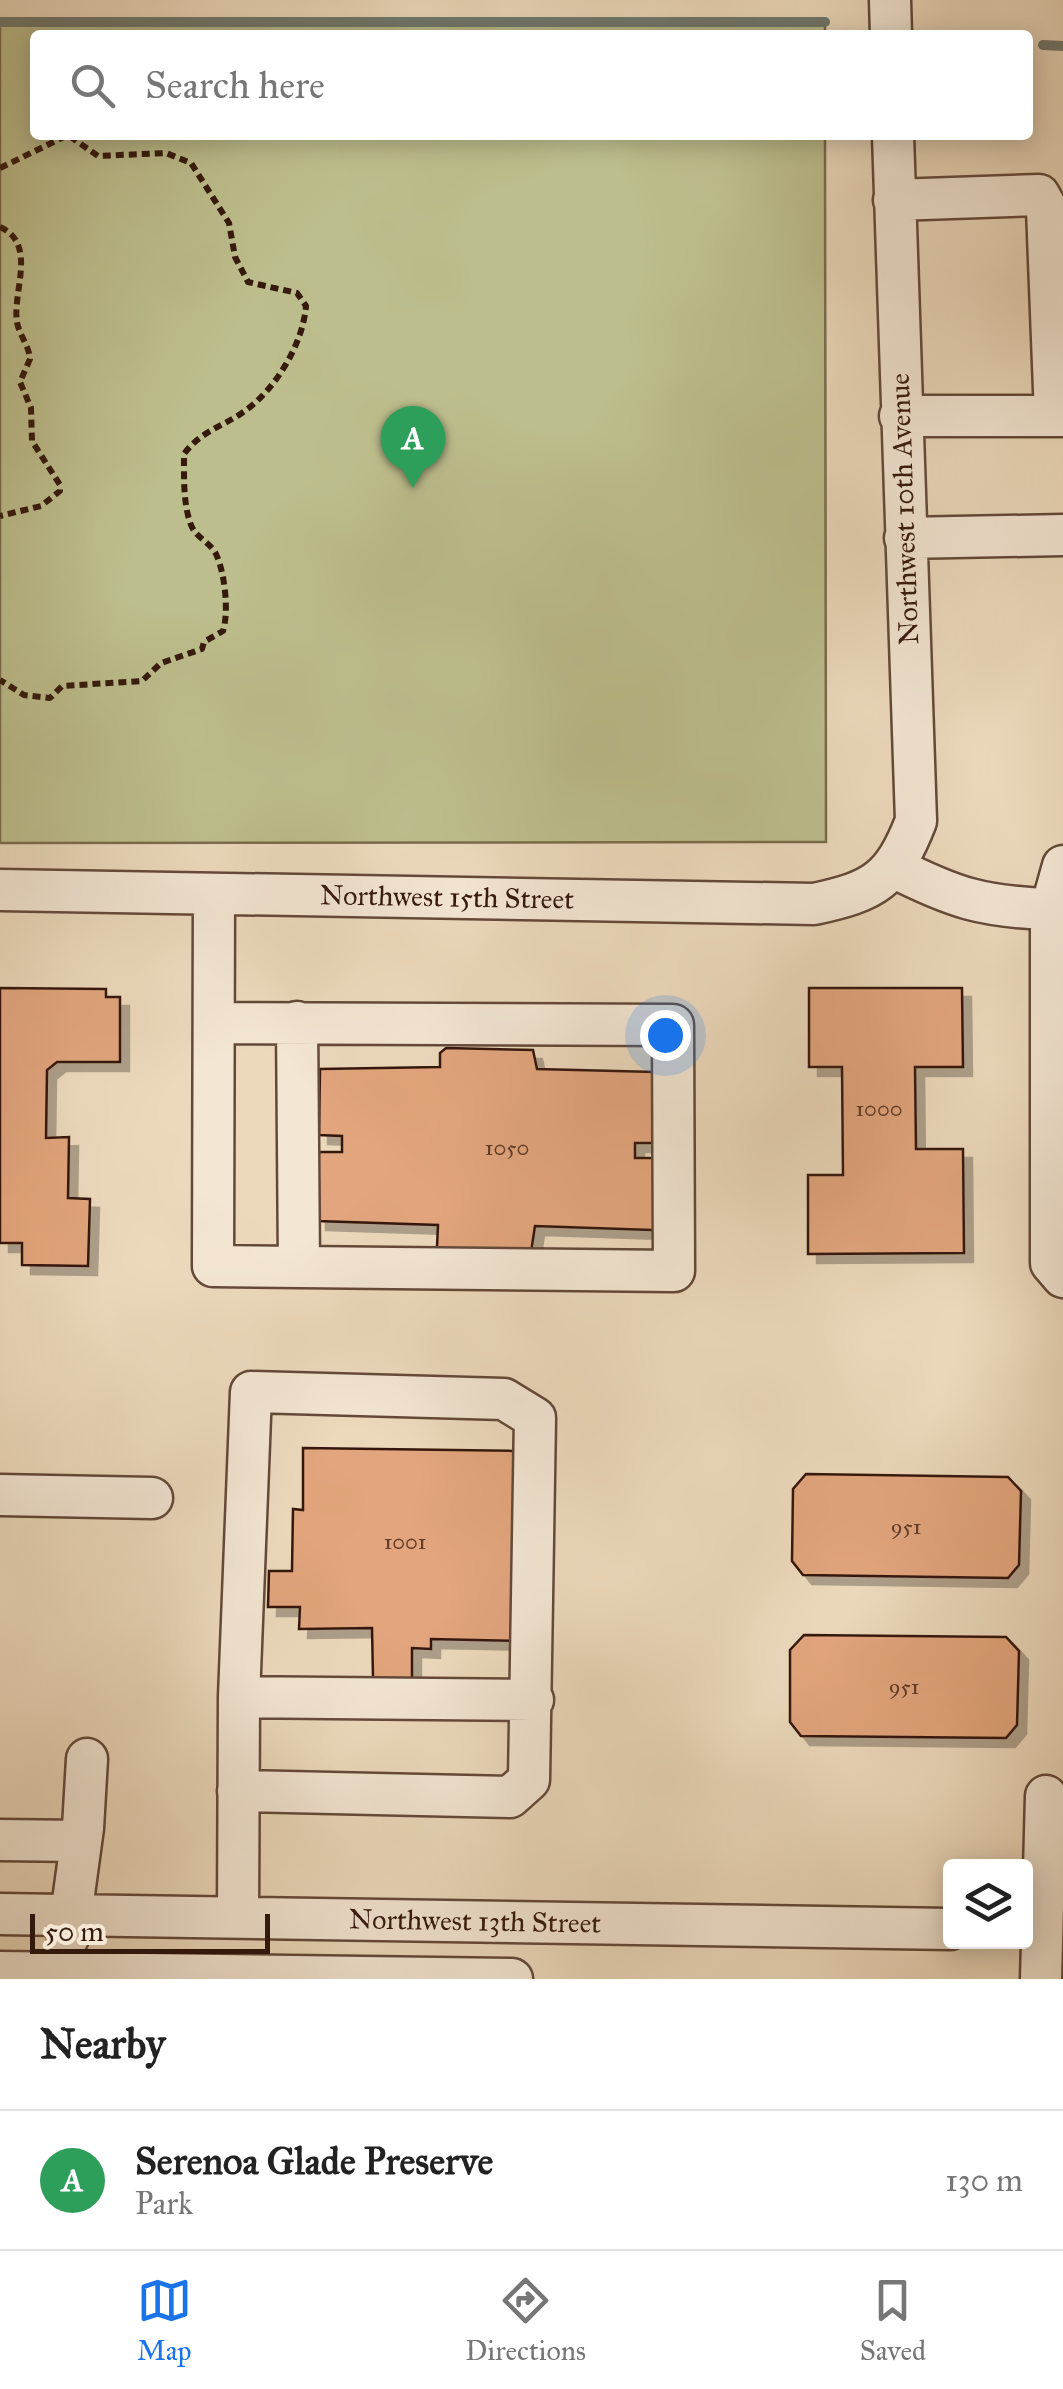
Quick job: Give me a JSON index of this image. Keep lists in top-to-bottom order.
{
  "streets": {
    "street": ["Northwest 10th Avenue", "Northwest 15th Street", "Northwest 13th Street"]
  },
  "crossings": [
    ["Northwest 10th Avenue", "Northwest 15th Street"]
  ],
  "house_numbers": [
    "1000",
    "1050",
    "951",
    "1001",
    "951"
  ],
  "scale_bar": "50 m",
  "page": {
    "search": "Search here",
    "pins": "A",
    "scale": "50 m",
    "heading": "Nearby",
    "list": [
      {
        "mark": "A",
        "name": "Serenoa Glade Preserve",
        "note": "Park",
        "value": "130 m"
      }
    ],
    "nav": ["Map", "Directions", "Saved"]
  }
}
